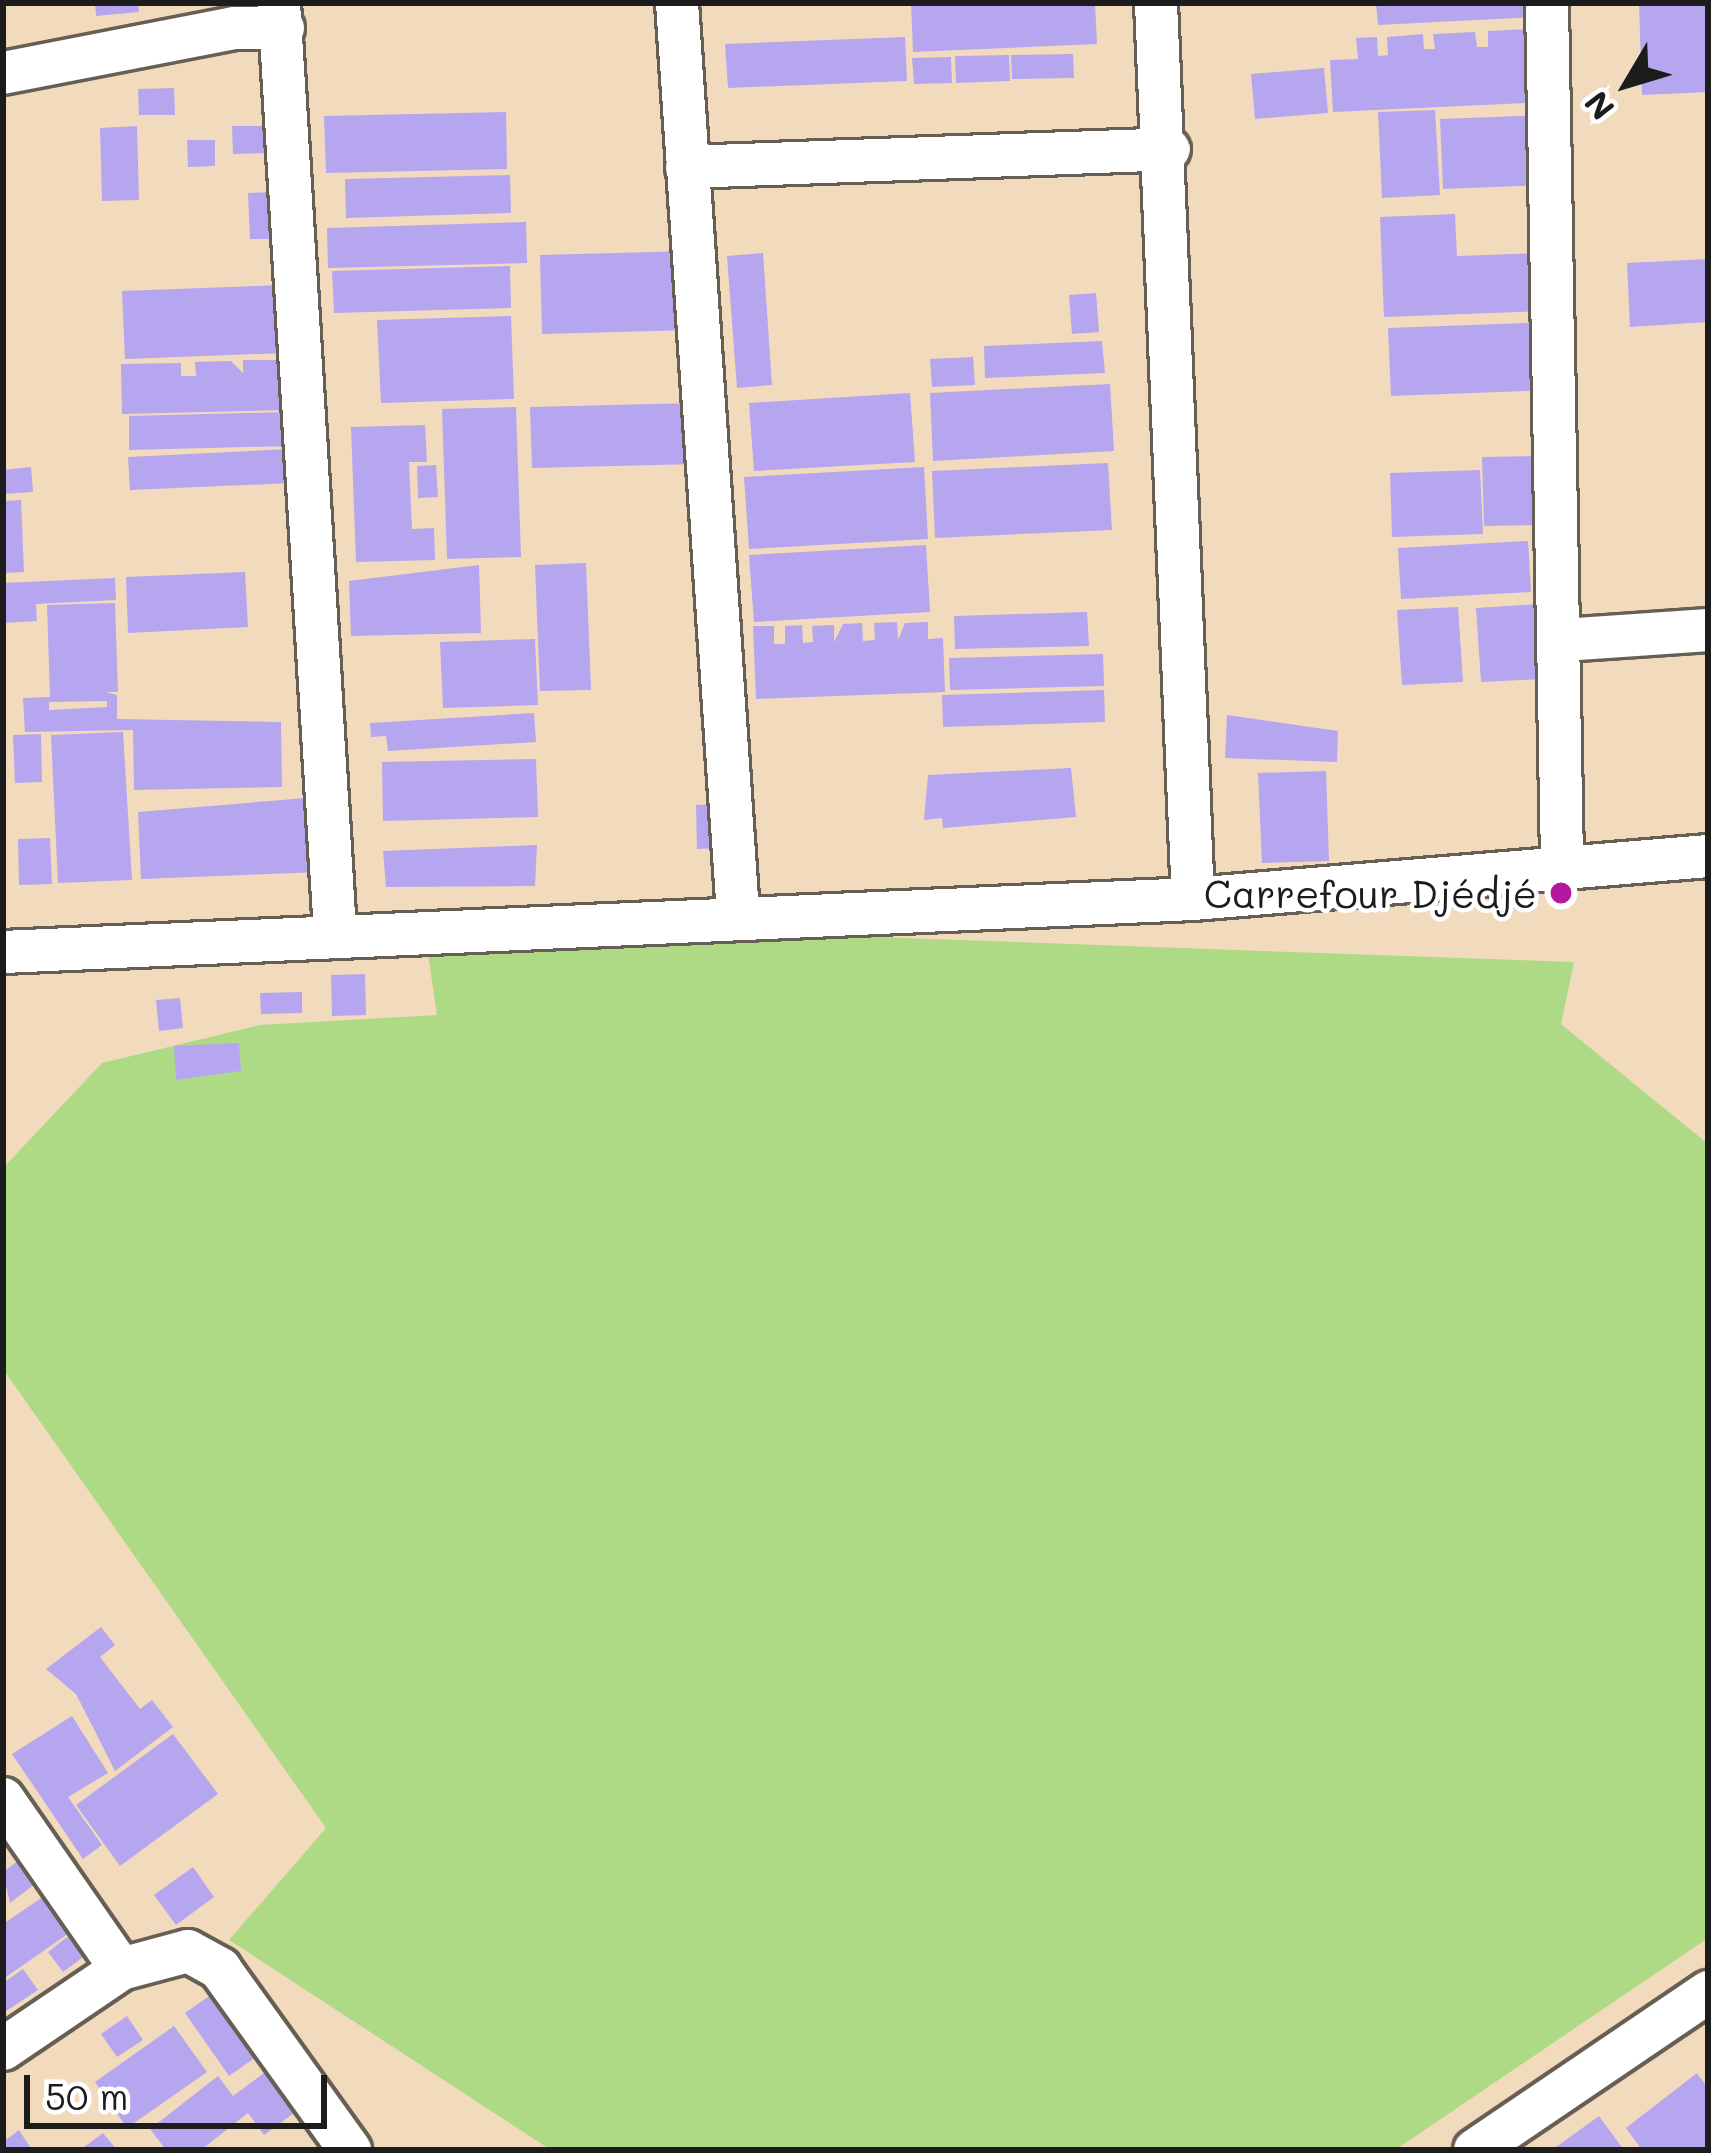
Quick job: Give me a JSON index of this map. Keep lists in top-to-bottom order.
{
  "places": ["Carrefour Djédjé"],
  "scale_bar": "50 m",
  "north": "bottom left"
}
